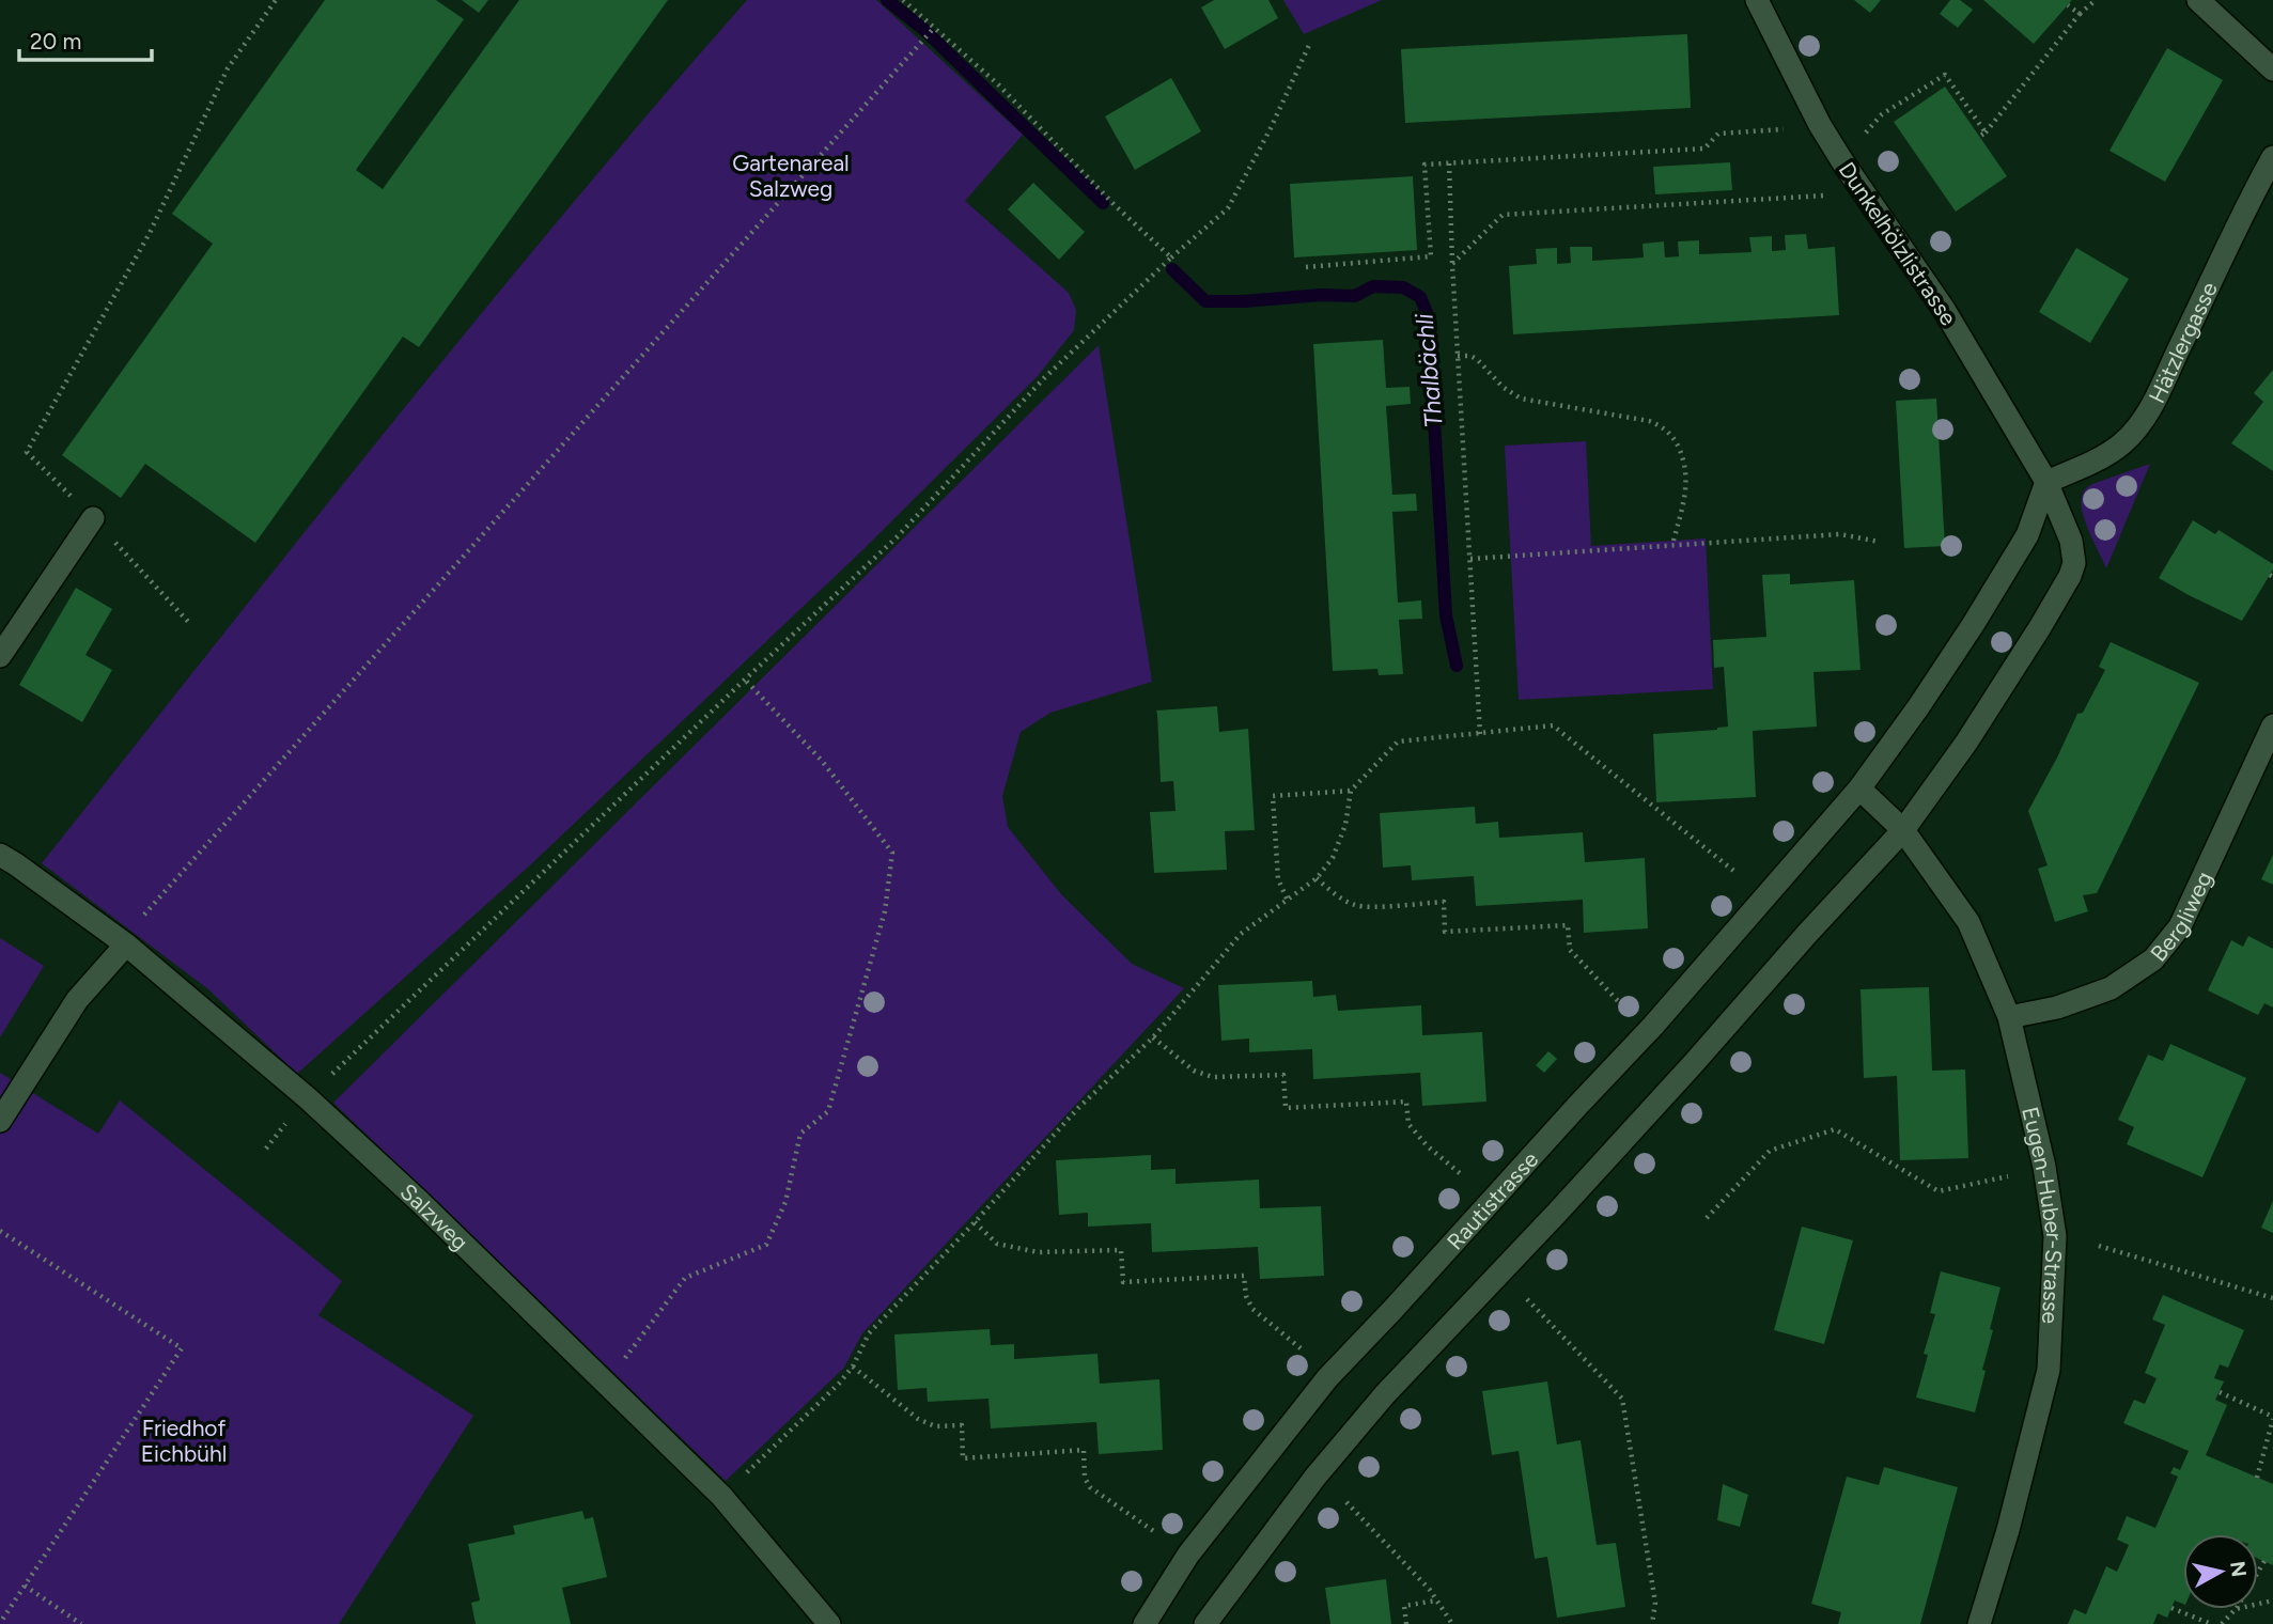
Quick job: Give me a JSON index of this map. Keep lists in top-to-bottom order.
{
  "streets": {
    "street": [
      "Dunkelhölzlistrasse",
      "Hätzlergasse",
      "Bergliweg",
      "Rautistrasse",
      "Eugen-Huber-Strasse",
      "Salzweg"
    ]
  },
  "crossings": [
    ["Dunkelhölzlistrasse", "Hätzlergasse"],
    ["Bergliweg", "Eugen-Huber-Strasse"],
    ["Rautistrasse", "Eugen-Huber-Strasse"]
  ],
  "water": ["Thalbächli"],
  "parks": ["Gartenareal Salzweg", "Friedhof Eichbühl"],
  "scale_bar": "20 m",
  "north": "right"
}
